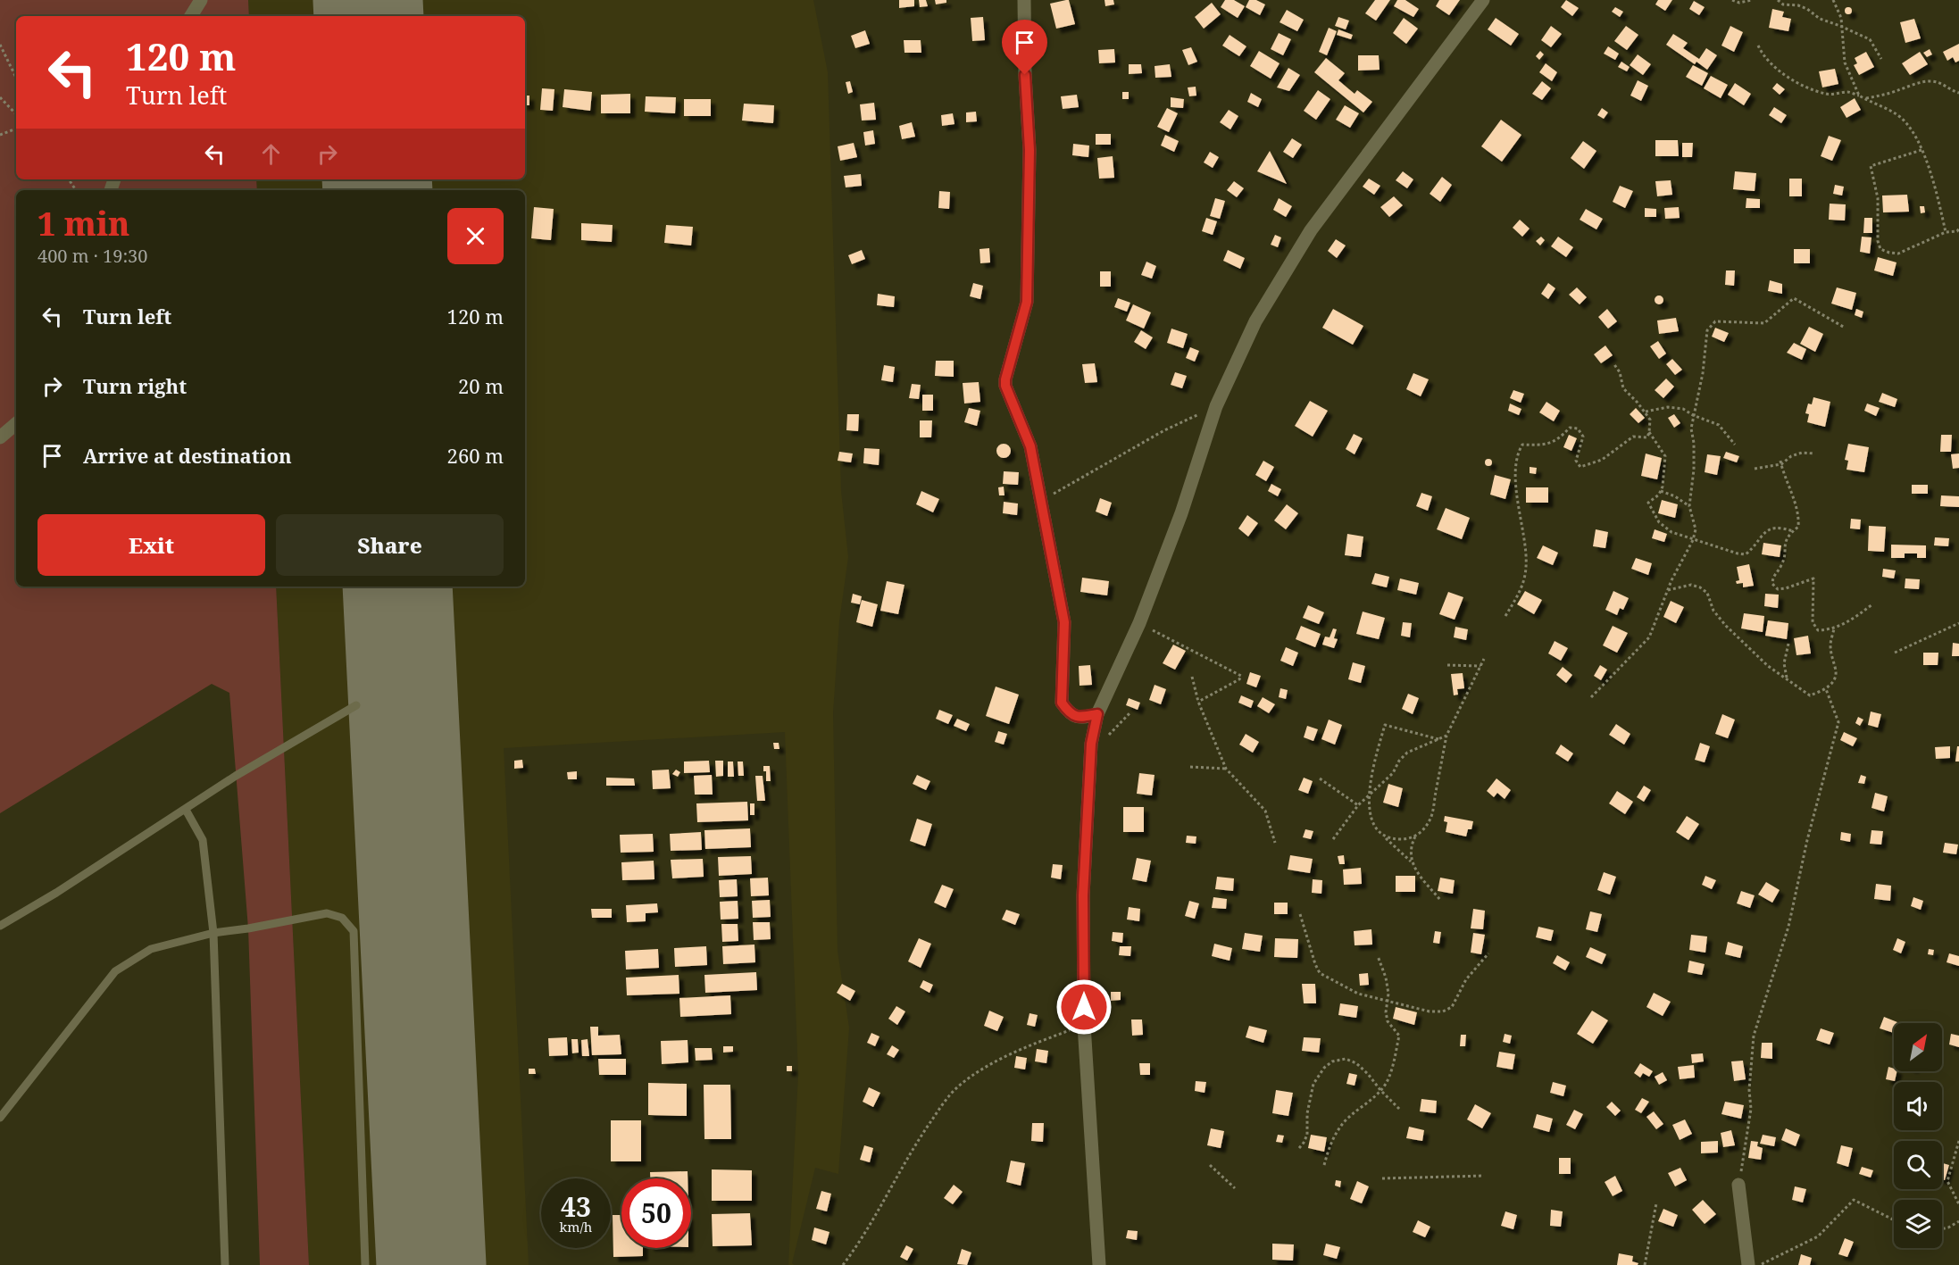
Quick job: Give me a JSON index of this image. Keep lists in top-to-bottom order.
{
  "north": "top right",
  "page": {
    "turn": ["120 m", "Turn left"],
    "heading": ["1 min", "400 m · 19:30"],
    "list": [
      {
        "name": "Turn left",
        "value": "120 m"
      },
      {
        "name": "Turn right",
        "value": "20 m"
      },
      {
        "name": "Arrive at destination",
        "value": "260 m"
      }
    ],
    "buttons": ["Exit", "Share"],
    "speed": "43 km/h",
    "limit": "50"
  }
}
